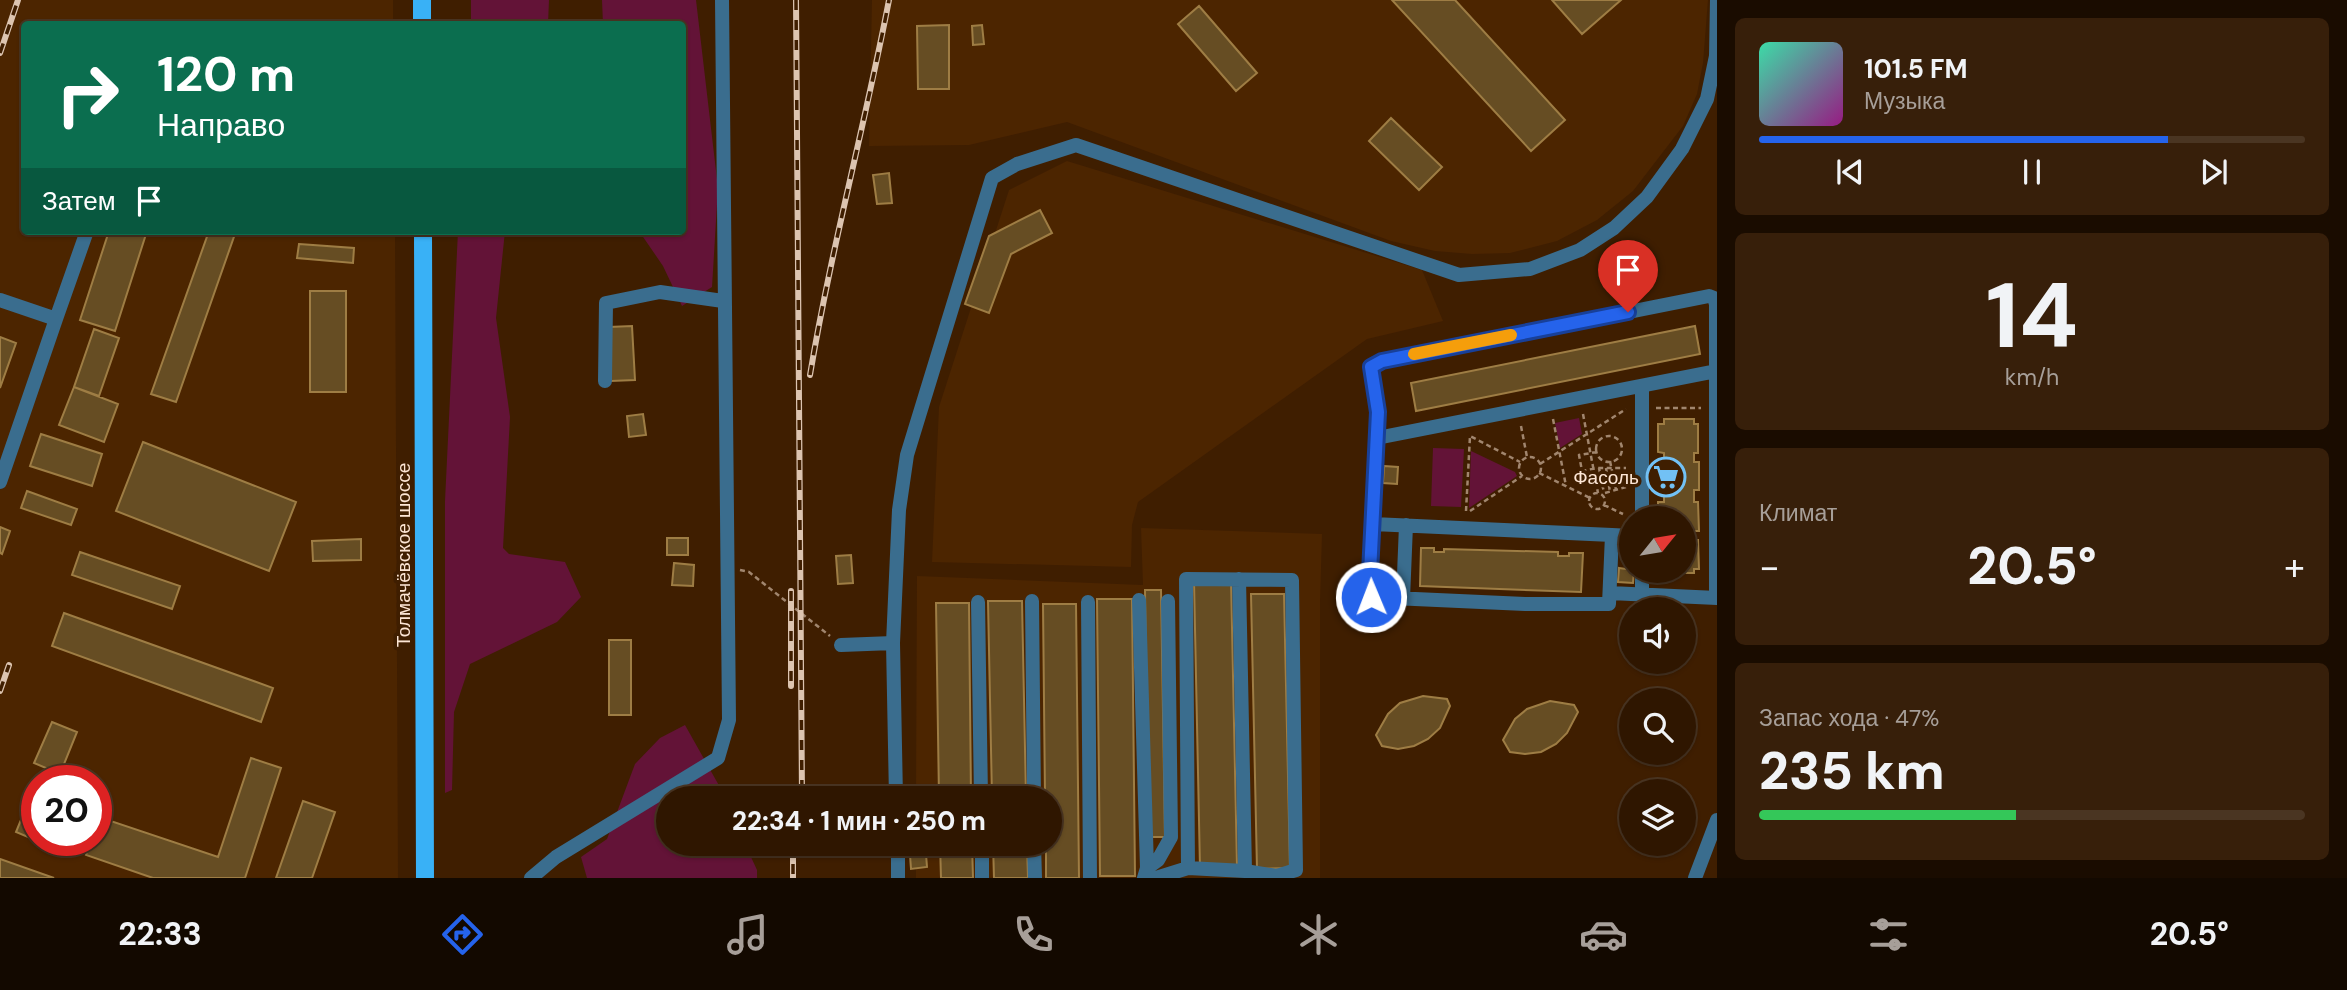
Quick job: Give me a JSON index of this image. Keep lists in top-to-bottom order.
{
  "streets": {
    "main road": ["Толмачёвское шоссе"]
  },
  "places": {
    "supermarket": ["Фасоль"]
  },
  "north": "top right",
  "page": {
    "turn": ["120 m", "Направо"],
    "song": ["101.5 FM", "Музыка"],
    "then": "Затем",
    "tile": [
      ["14", "km/h"],
      "Климат",
      ["Запас хода · 47%", "235 km"]
    ],
    "heat": ["−", "20.5°", "+"],
    "limit": "20",
    "trip": "22:34 · 1 мин · 250 m",
    "tabs": ["22:33", "20.5°"]
  }
}
